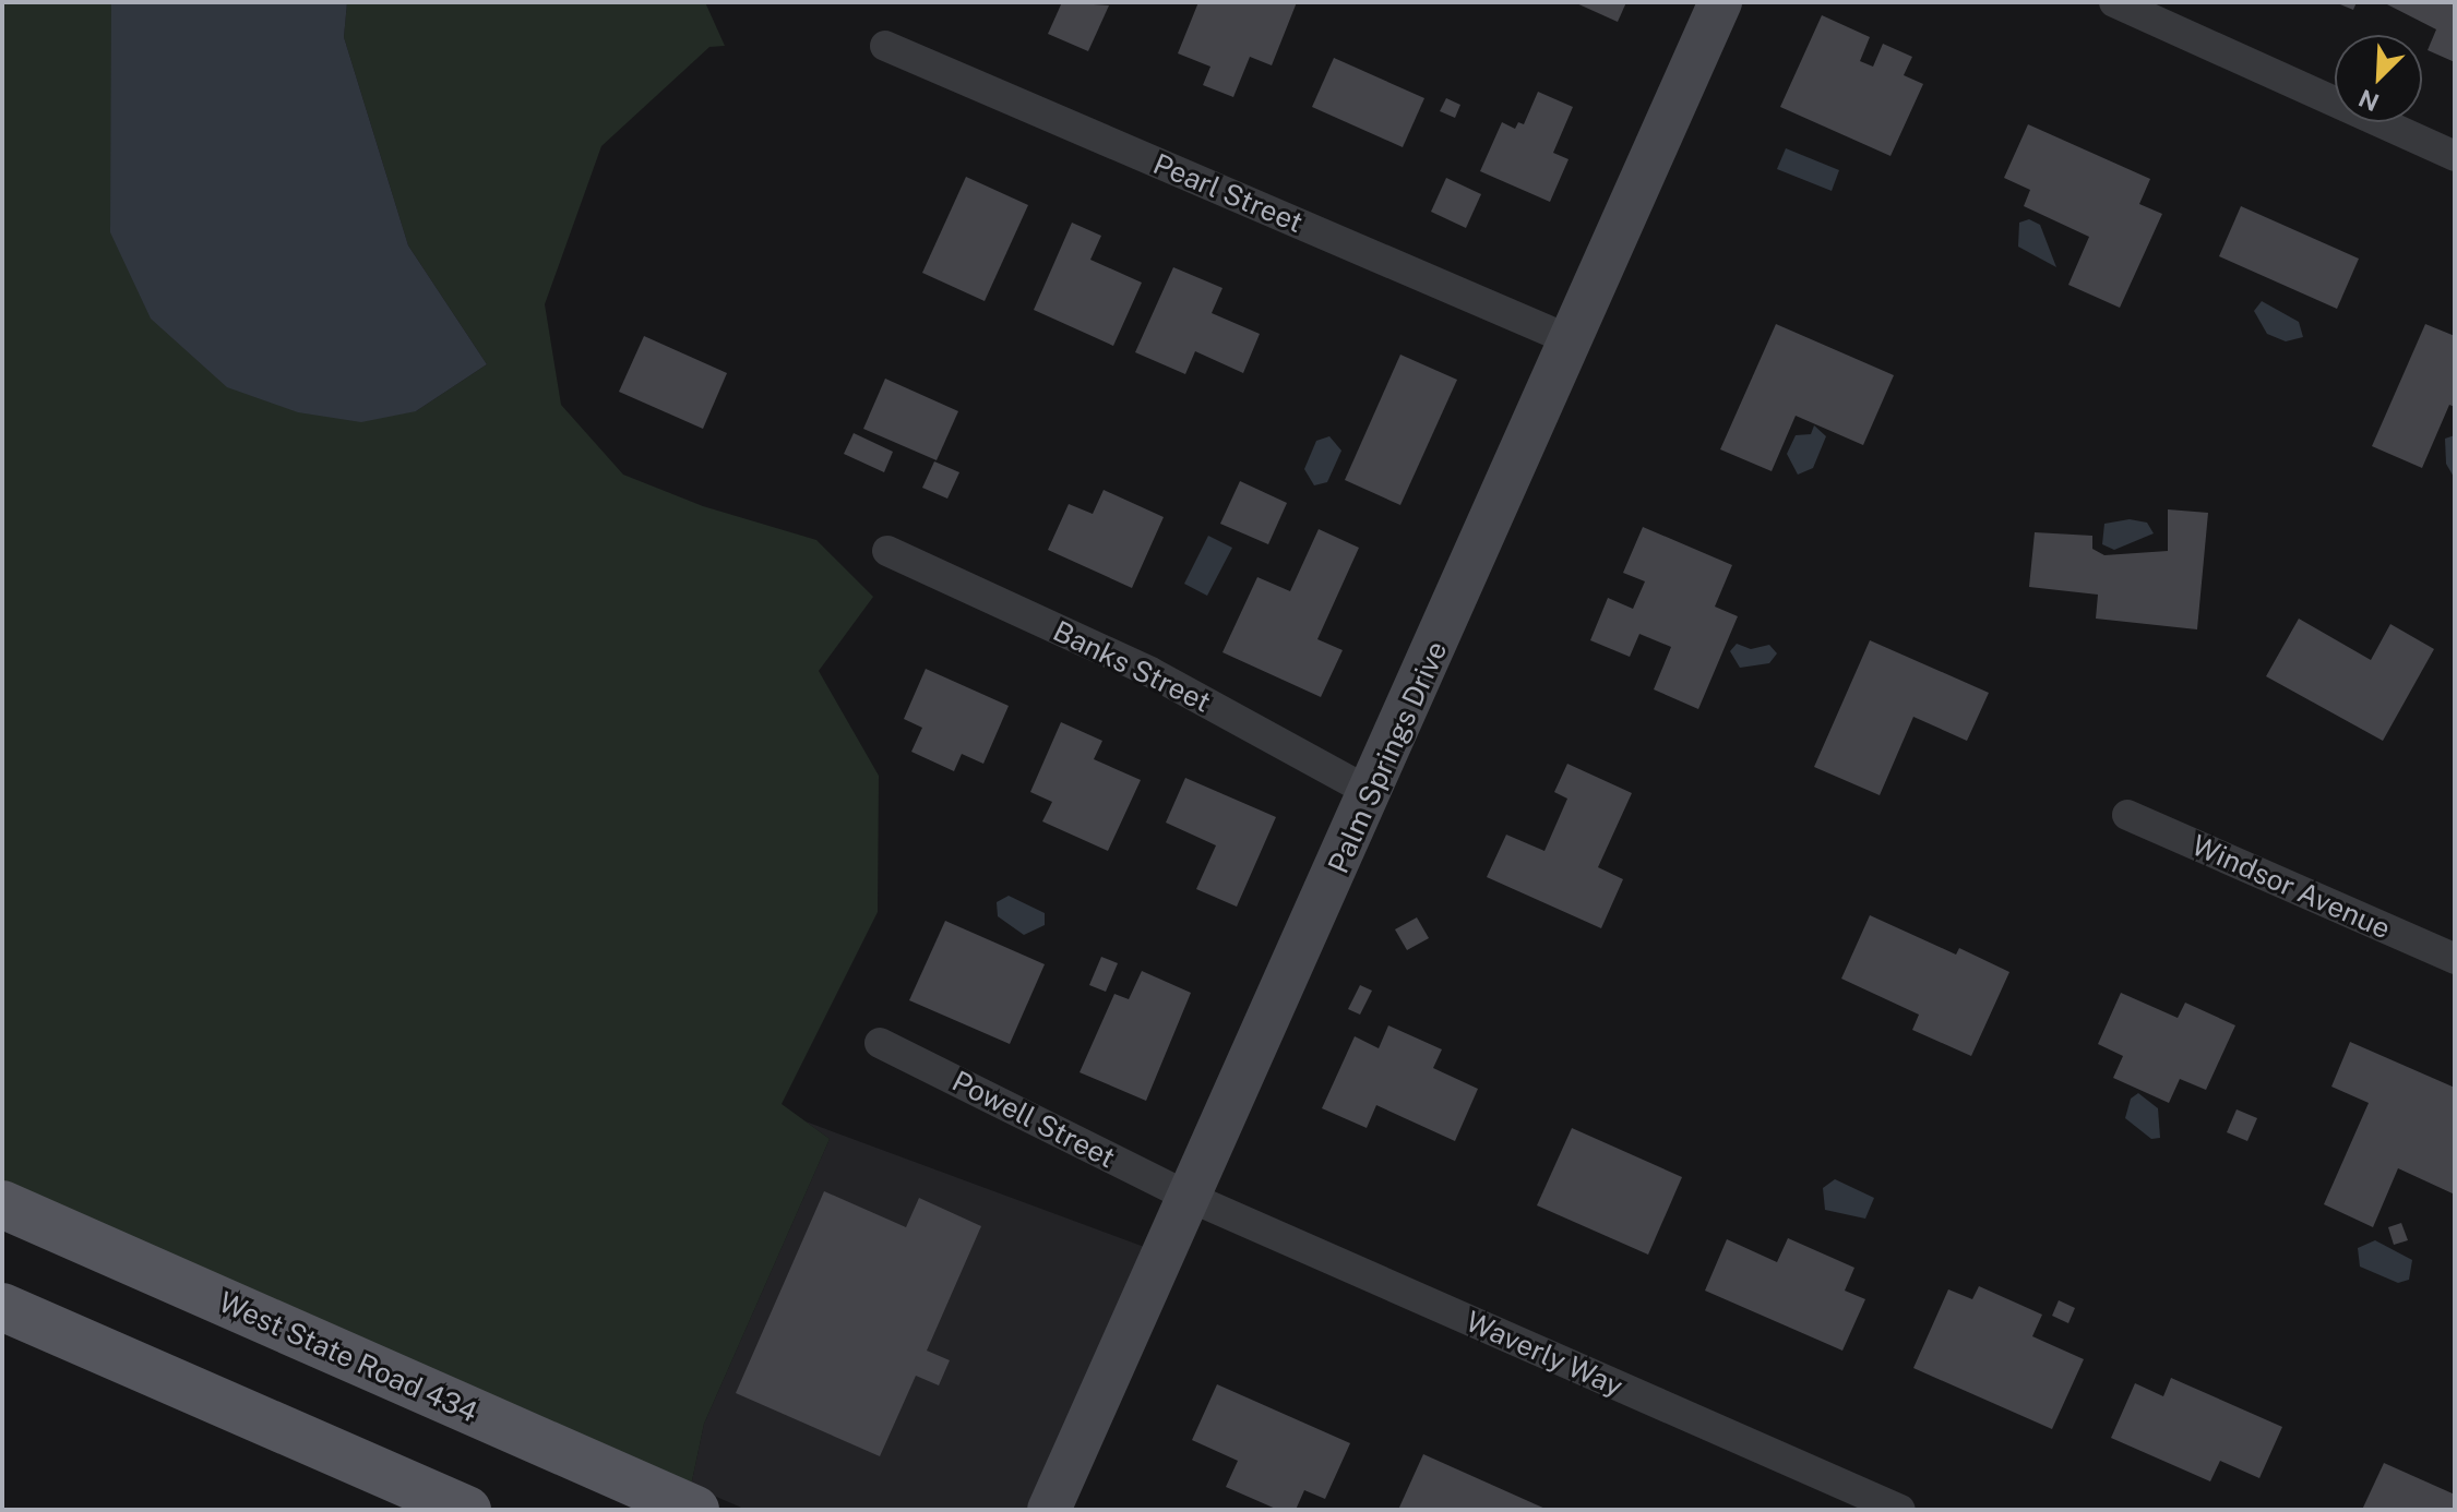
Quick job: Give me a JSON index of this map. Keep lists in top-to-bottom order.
{
  "streets": {
    "main road": ["West State Road 434"],
    "street": [
      "Pearl Street",
      "Banks Street",
      "Palm Springs Drive",
      "Windsor Avenue",
      "Powell Street",
      "Waverly Way"
    ]
  },
  "crossings": [
    ["Pearl Street", "Palm Springs Drive"],
    ["Banks Street", "Palm Springs Drive"],
    ["Palm Springs Drive", "Powell Street"],
    ["Palm Springs Drive", "Waverly Way"],
    ["Powell Street", "Waverly Way"]
  ],
  "north": "bottom left"
}
